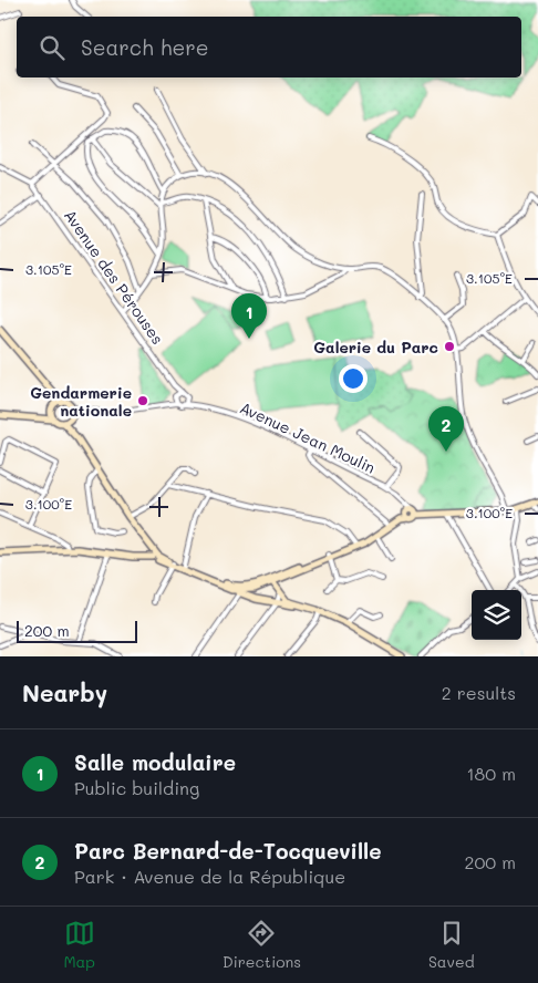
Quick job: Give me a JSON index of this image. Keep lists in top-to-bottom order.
{
  "streets": {
    "street": ["Avenue des Pérouses", "Avenue Jean Moulin"]
  },
  "crossings": [
    ["Avenue des Pérouses", "Avenue Jean Moulin"]
  ],
  "places": ["Galerie du Parc", "Gendarmerie nationale"],
  "scale_bar": "200 m",
  "page": {
    "search": "Search here",
    "pins": ["1", "2"],
    "scale": "200 m",
    "heading": ["Nearby", "2 results"],
    "list": [
      {
        "mark": "1",
        "name": "Salle modulaire",
        "note": "Public building",
        "value": "180 m"
      },
      {
        "mark": "2",
        "name": "Parc Bernard-de-Tocqueville",
        "note": "Park · Avenue de la République",
        "value": "200 m"
      }
    ],
    "nav": ["Map", "Directions", "Saved"]
  },
  "coordinates": ["3.105°E", "3.100°E"]
}
